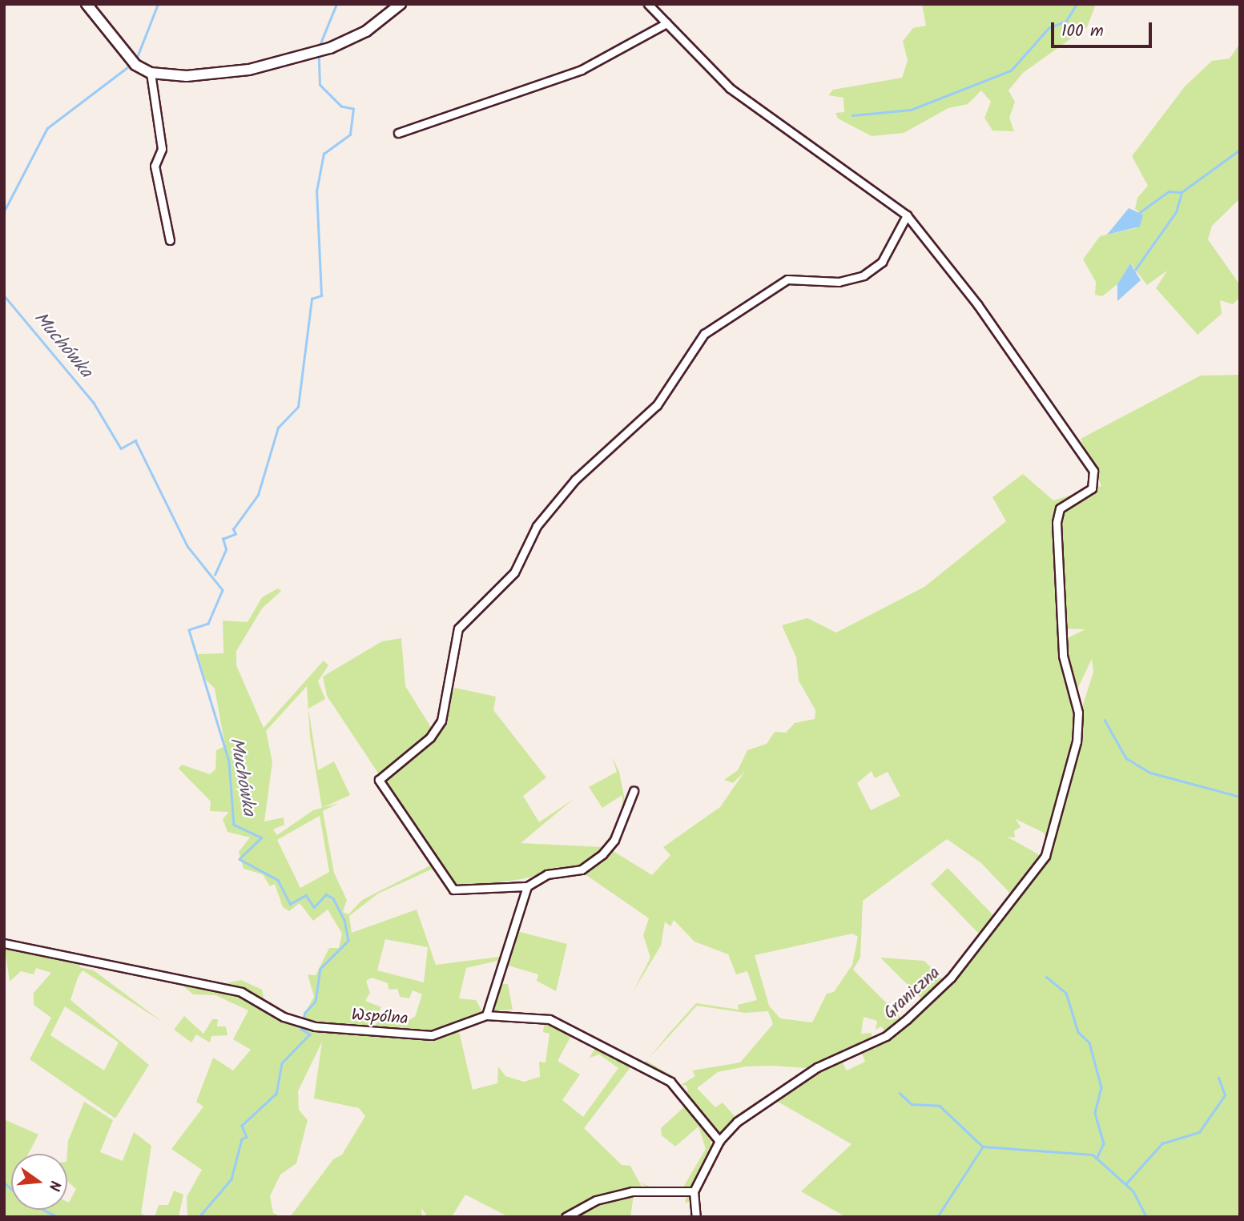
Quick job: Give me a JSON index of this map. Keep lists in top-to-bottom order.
{
  "streets": {
    "street": ["Graniczna", "Wspólna"]
  },
  "crossings": [
    ["Graniczna", "Wspólna"]
  ],
  "water": ["Muchówka"],
  "scale_bar": "100 m",
  "north": "right"
}
